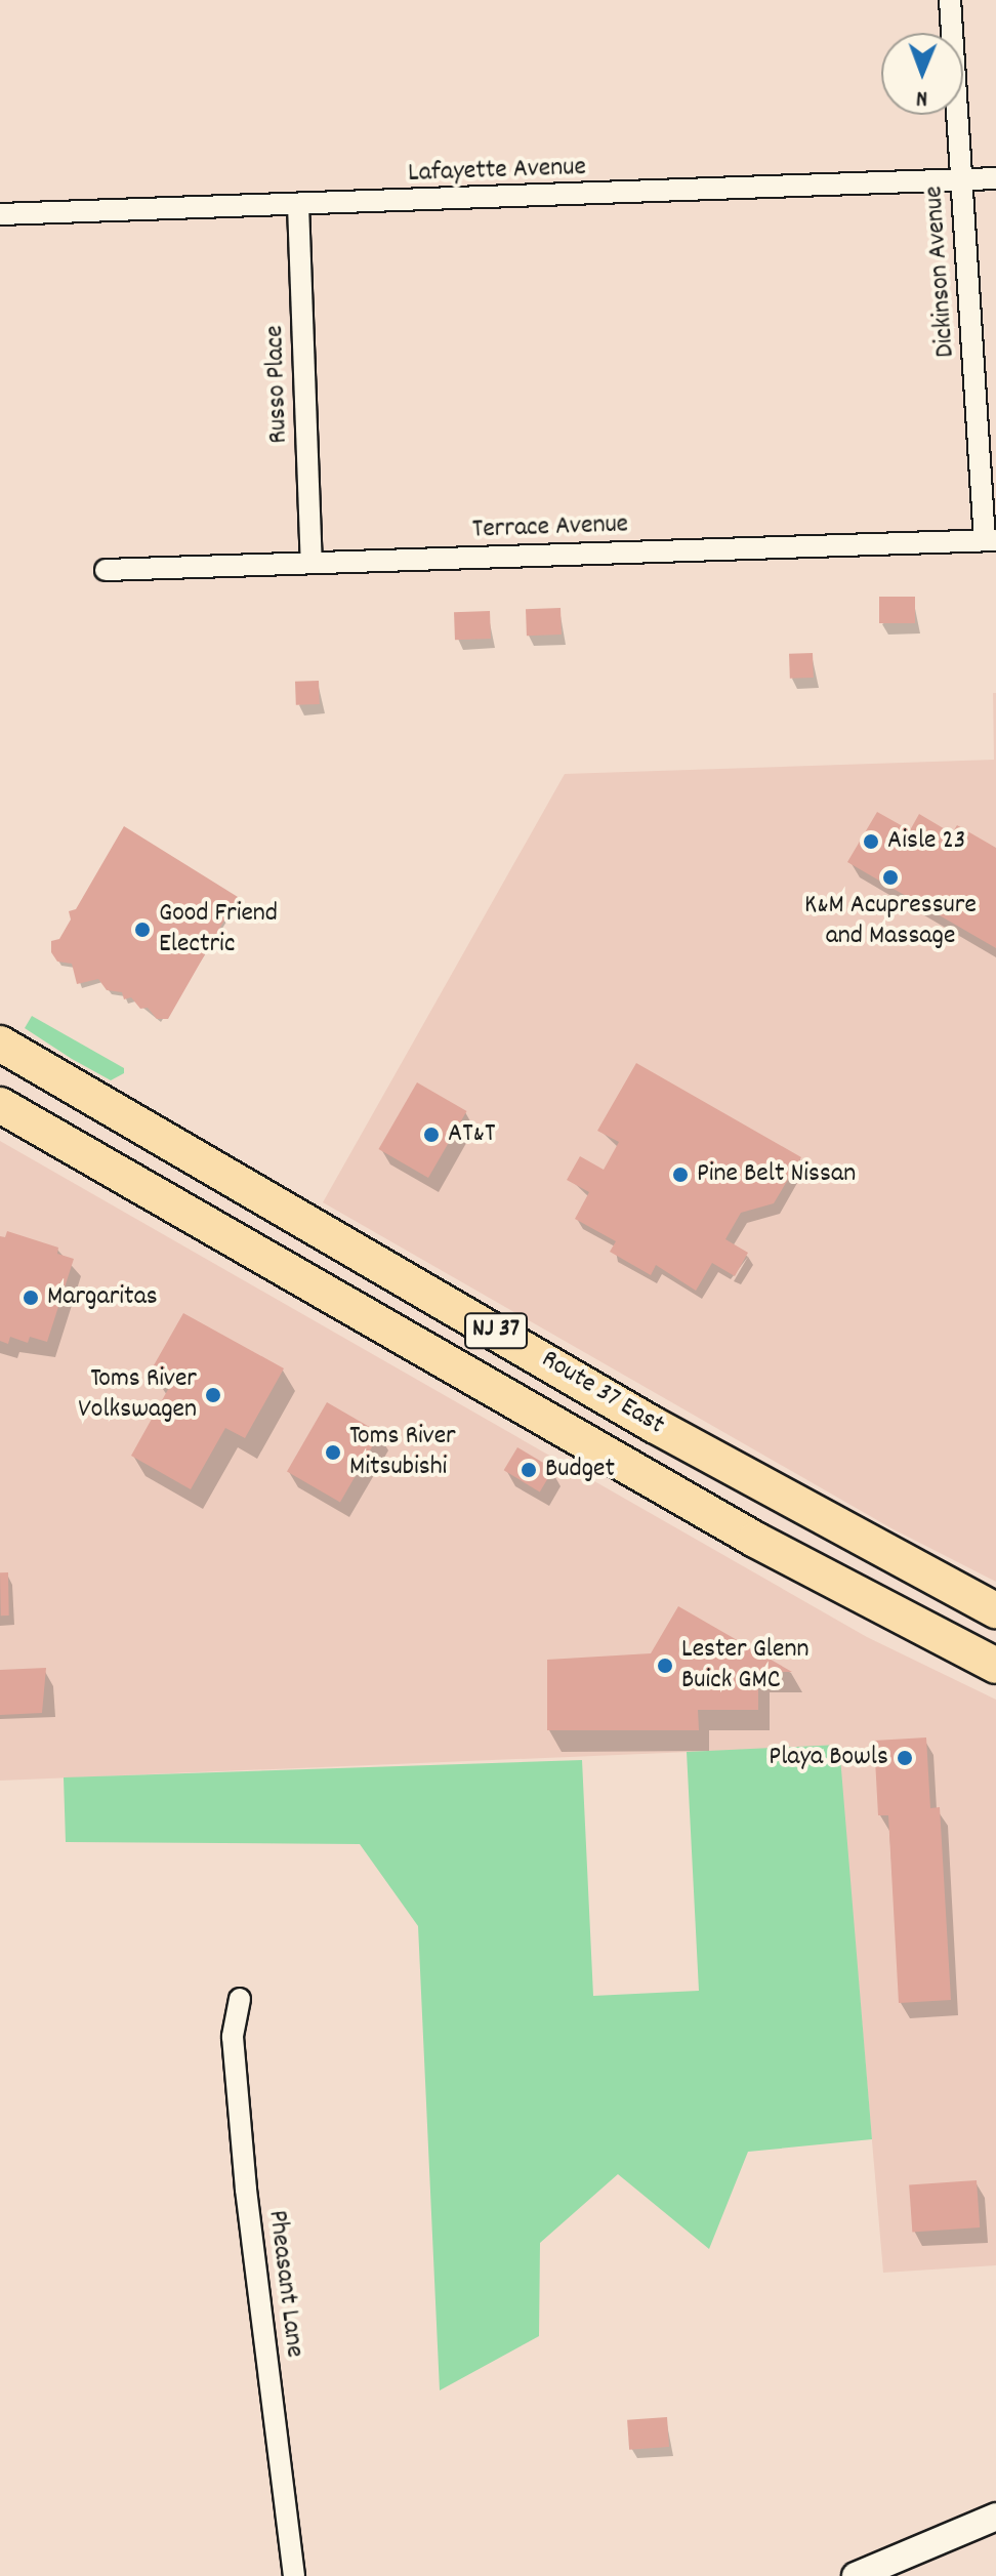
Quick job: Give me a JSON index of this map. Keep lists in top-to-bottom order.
{
  "streets": {
    "highway": ["NJ 37", "Route 37 East"],
    "street": [
      "Lafayette Avenue",
      "Dickinson Avenue",
      "Russo Place",
      "Terrace Avenue",
      "Pheasant Lane"
    ]
  },
  "crossings": [
    ["Lafayette Avenue", "Dickinson Avenue"],
    ["Lafayette Avenue", "Russo Place"],
    ["Dickinson Avenue", "Terrace Avenue"],
    ["Russo Place", "Terrace Avenue"]
  ],
  "places": [
    "Aisle 23",
    "K&M Acupressure and Massage",
    "Good Friend Electric",
    "AT&T",
    "Pine Belt Nissan",
    "Margaritas",
    "Toms River Volkswagen",
    "Toms River Mitsubishi",
    "Budget",
    "Lester Glenn Buick GMC",
    "Playa Bowls"
  ],
  "north": "bottom"
}
